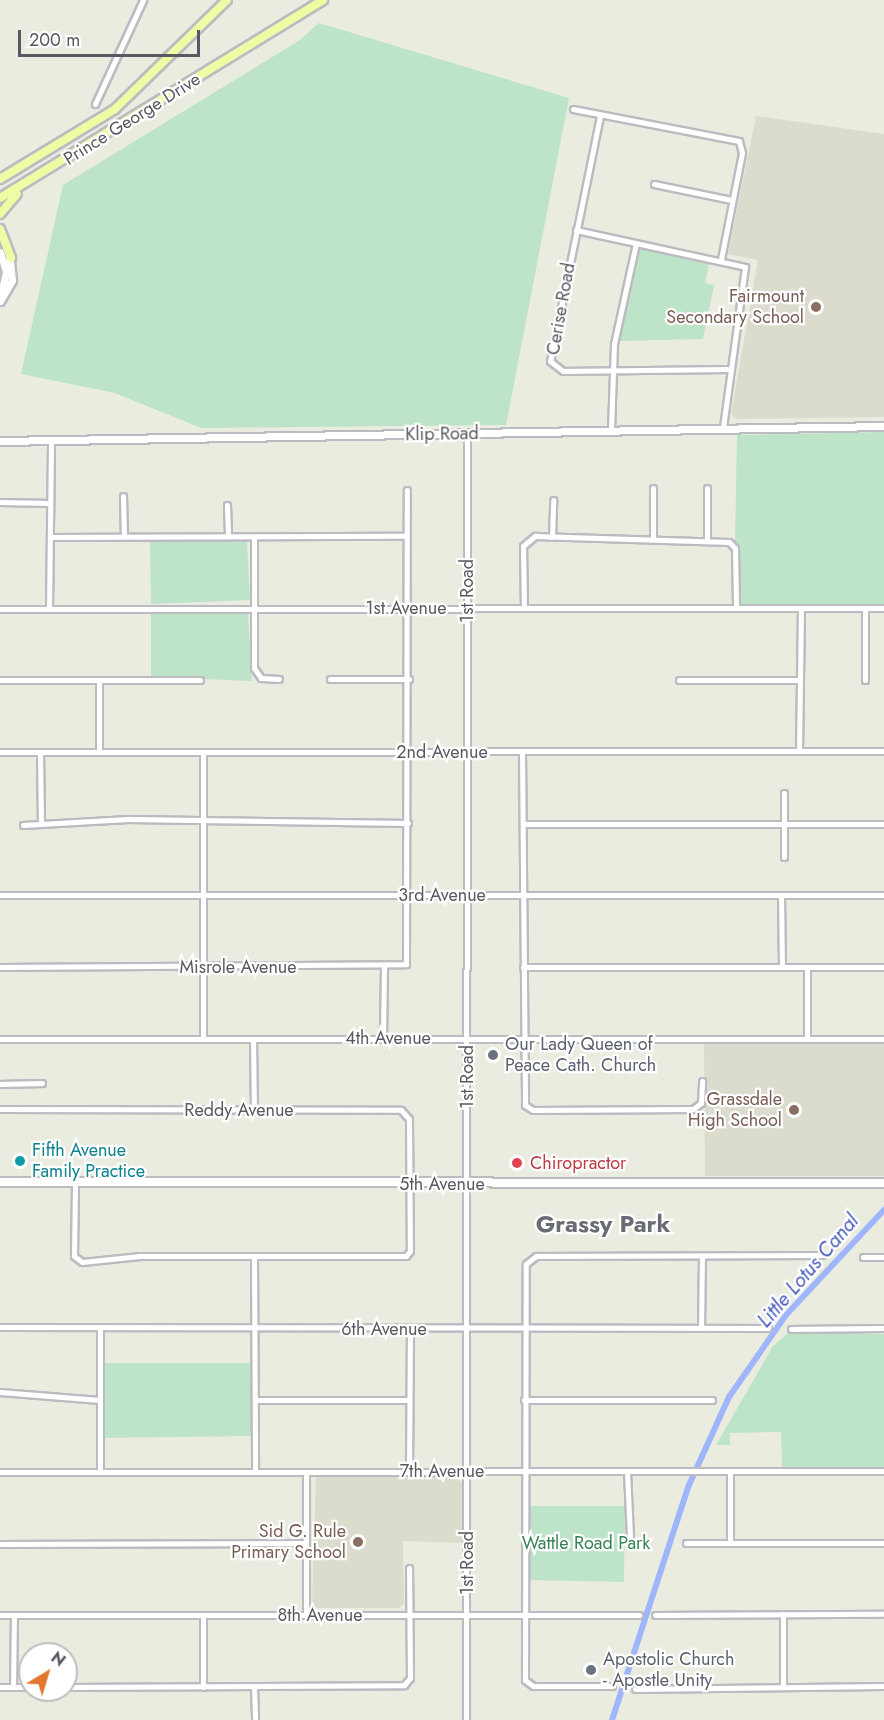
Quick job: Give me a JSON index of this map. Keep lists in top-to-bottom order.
{
  "streets": {
    "main road": ["Prince George Drive", "5th Avenue"],
    "street": [
      "Cerise Road",
      "Klip Road",
      "1st Road",
      "1st Avenue",
      "2nd Avenue",
      "3rd Avenue",
      "Misrole Avenue",
      "4th Avenue",
      "Reddy Avenue",
      "6th Avenue",
      "7th Avenue",
      "8th Avenue"
    ]
  },
  "crossings": [
    ["Klip Road", "1st Road"],
    ["1st Road", "1st Avenue"],
    ["1st Road", "2nd Avenue"],
    ["1st Road", "3rd Avenue"],
    ["1st Road", "4th Avenue"],
    ["1st Road", "5th Avenue"],
    ["1st Road", "6th Avenue"],
    ["1st Road", "7th Avenue"],
    ["1st Road", "8th Avenue"],
    ["3rd Avenue", "Misrole Avenue"],
    ["Reddy Avenue", "5th Avenue"]
  ],
  "districts": ["Grassy Park"],
  "water": ["Little Lotus Canal"],
  "parks": ["Wattle Road Park"],
  "places": [
    "Fairmount Secondary School",
    "Our Lady Queen of Peace Cath. Church",
    "Grassdale High School",
    "Fifth Avenue Family Practice",
    "Chiropractor",
    "Sid G. Rule Primary School",
    "Apostolic Church - Apostle Unity"
  ],
  "scale_bar": "200 m",
  "north": "top right"
}
